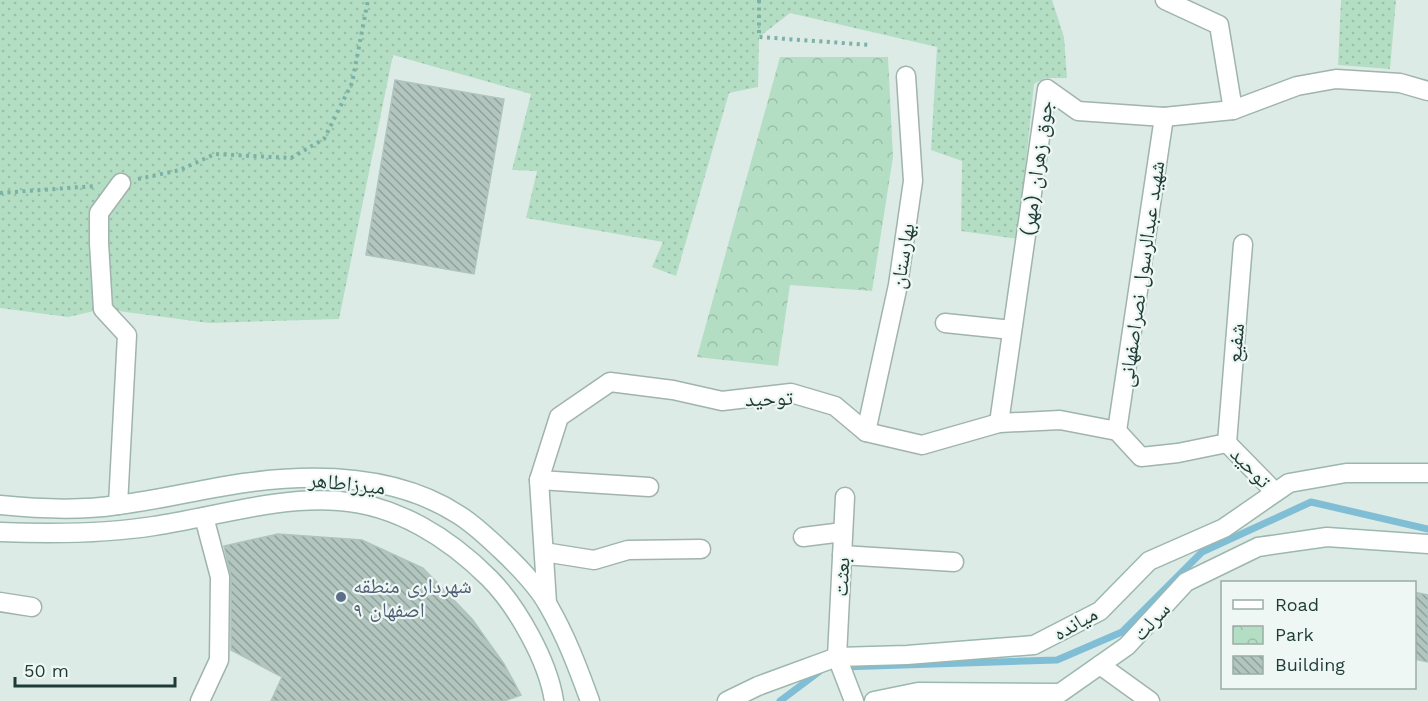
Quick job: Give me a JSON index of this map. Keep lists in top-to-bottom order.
{
  "streets": {
    "street": [
      "جوق زهران (مهر)",
      "بهارستان",
      "شهید عبدالرسول نصراصفهانی",
      "شفیع",
      "توحید",
      "میرزاطاهر",
      "بعثت",
      "سرلت",
      "میانده"
    ]
  },
  "crossings": [
    ["جوق زهران (مهر)", "شهید عبدالرسول نصراصفهانی"],
    ["جوق زهران (مهر)", "توحید"],
    ["بهارستان", "توحید"],
    ["شهید عبدالرسول نصراصفهانی", "توحید"],
    ["شفیع", "توحید"],
    ["توحید", "میرزاطاهر"],
    ["توحید", "میانده"],
    ["بعثت", "میانده"]
  ],
  "places": ["شهرداری منطقه ۹ اصفهان"],
  "legend": ["Road", "Park", "Building"],
  "scale_bar": "50 m"
}
